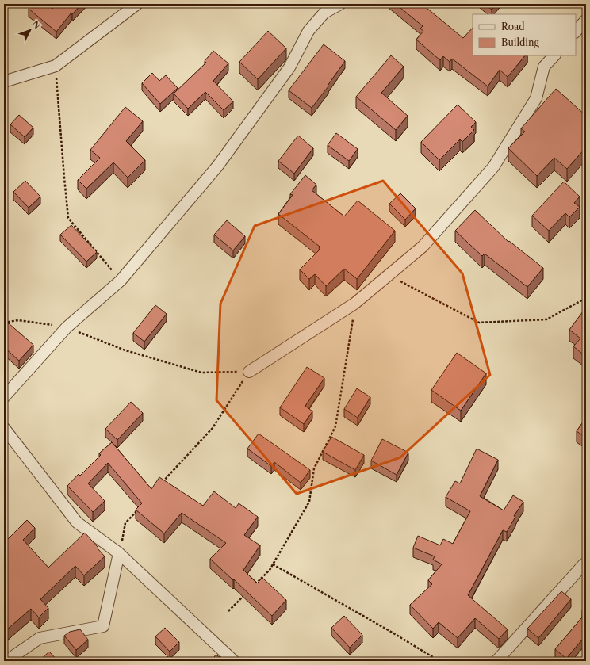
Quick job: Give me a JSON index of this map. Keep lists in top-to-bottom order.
{
  "legend": ["Road", "Building"],
  "north": "top right"
}
